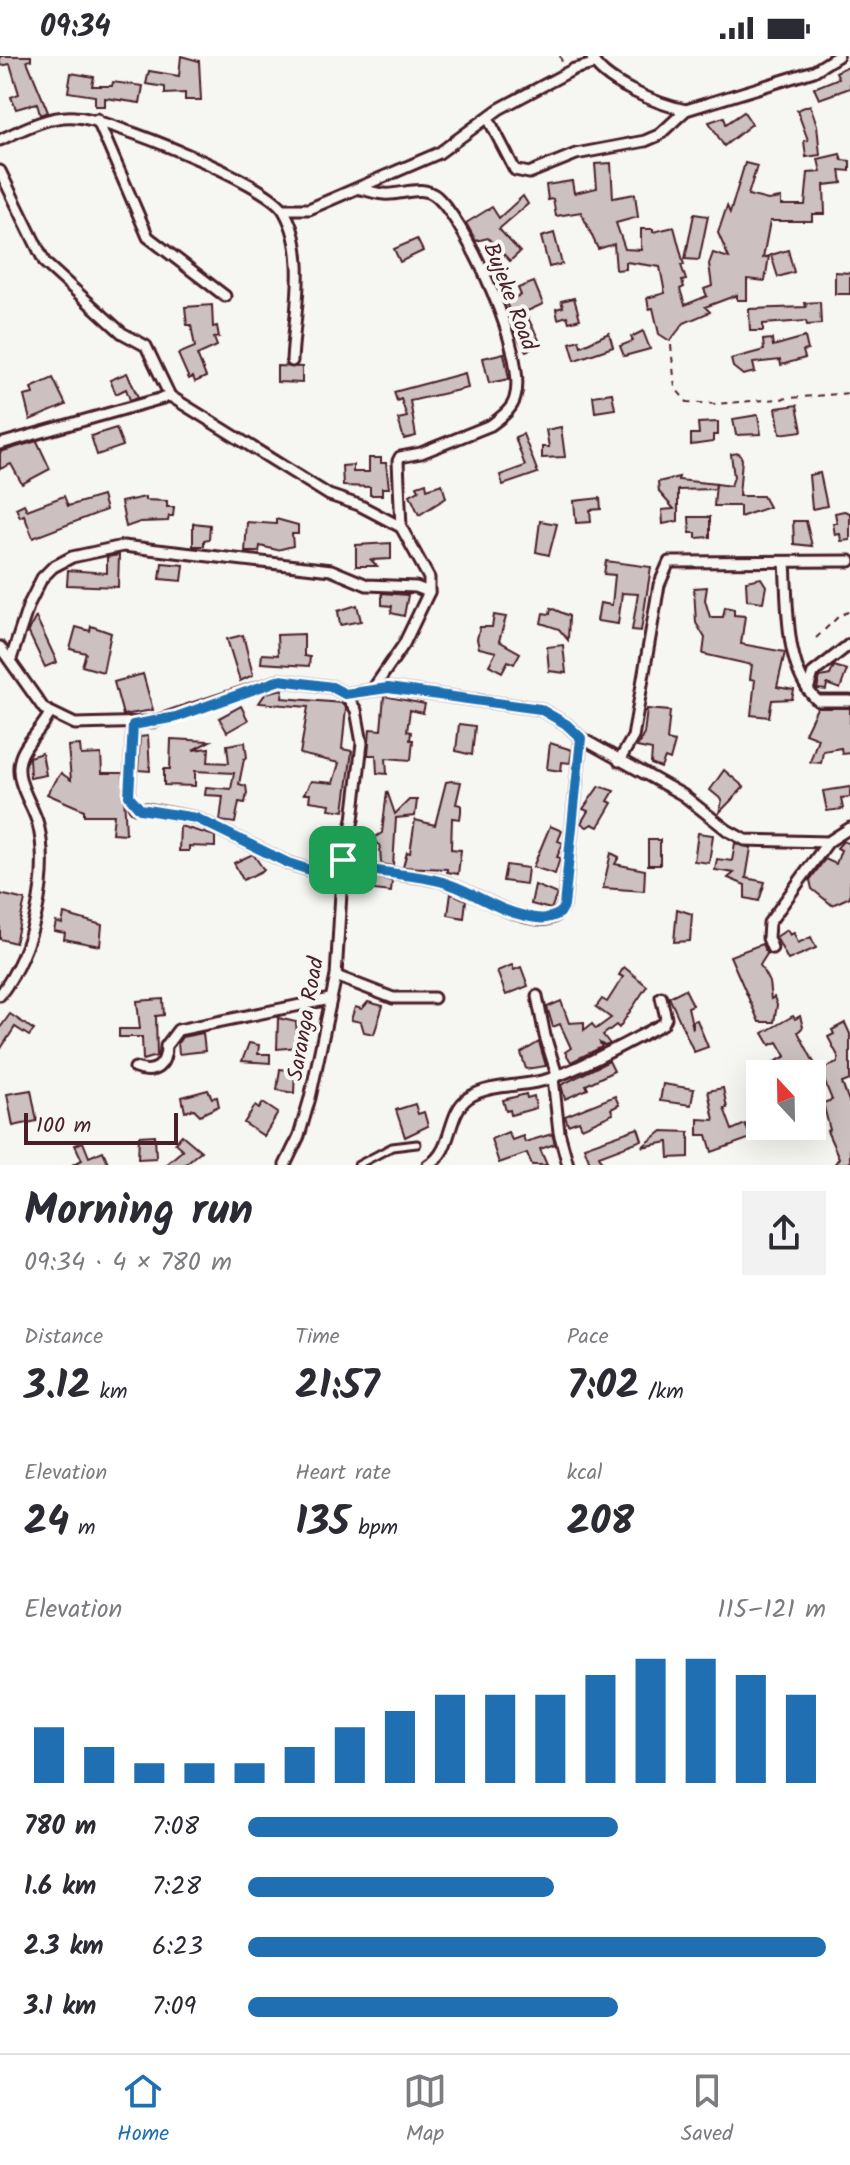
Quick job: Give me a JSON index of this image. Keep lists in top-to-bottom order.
{
  "streets": {
    "street": ["Bujeke Road", "Saranga Road"]
  },
  "scale_bar": "100 m",
  "north": "top",
  "page": {
    "status": "09:34",
    "scale": "100 m",
    "heading": ["Morning run", "09:34 · 4 × 780 m"],
    "stats": [
      ["Distance", "3.12 km"],
      ["Time", "21:57"],
      ["Pace", "7:02 /km"],
      ["Elevation", "24 m"],
      ["Heart rate", "135 bpm"],
      ["kcal", "208"]
    ],
    "chart": ["Elevation", "115–121 m"],
    "list": [
      {
        "name": "780 m",
        "note": "7:08"
      },
      {
        "name": "1.6 km",
        "note": "7:28"
      },
      {
        "name": "2.3 km",
        "note": "6:23"
      },
      {
        "name": "3.1 km",
        "note": "7:09"
      }
    ],
    "tabs": ["Home", "Map", "Saved"]
  }
}
